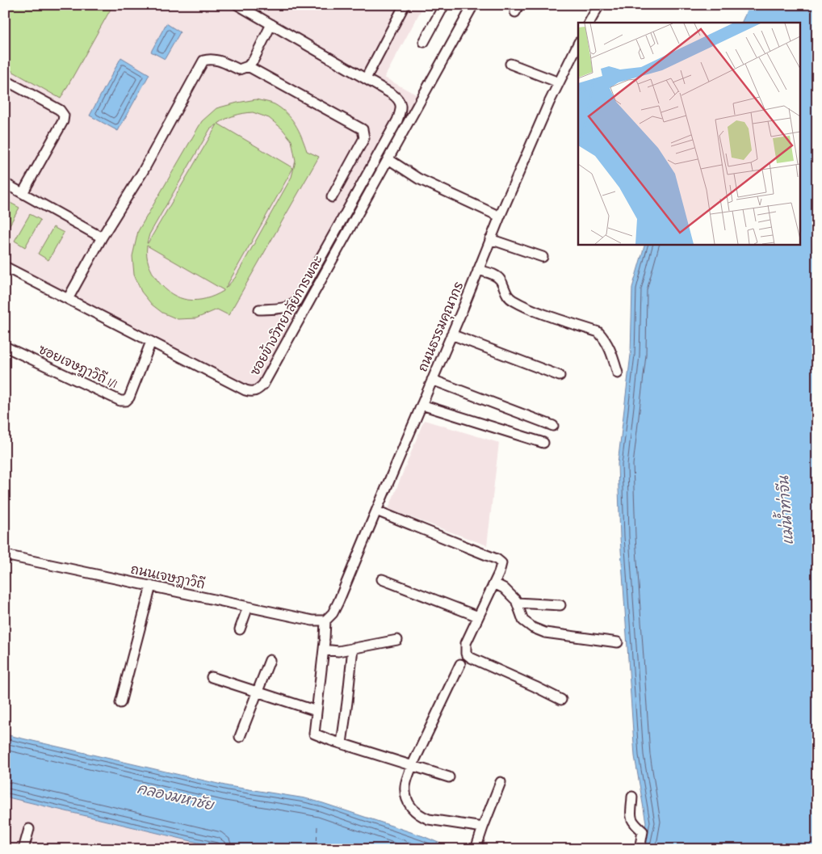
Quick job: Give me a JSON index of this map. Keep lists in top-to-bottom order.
{
  "streets": {
    "street": [
      "ซอยข้างวิทยาลัยการพละ",
      "ถนนธรรมคุณากร",
      "ซอยเจษฎาวิถี 1/1",
      "ถนนเจษฎาวิถี"
    ]
  },
  "crossings": [
    ["ซอยข้างวิทยาลัยการพละ", "ซอยเจษฎาวิถี 1/1"],
    ["ถนนธรรมคุณากร", "ถนนเจษฎาวิถี"]
  ],
  "water": ["แม่น้ำท่าจีน", "คลองมหาชัย"]
}
